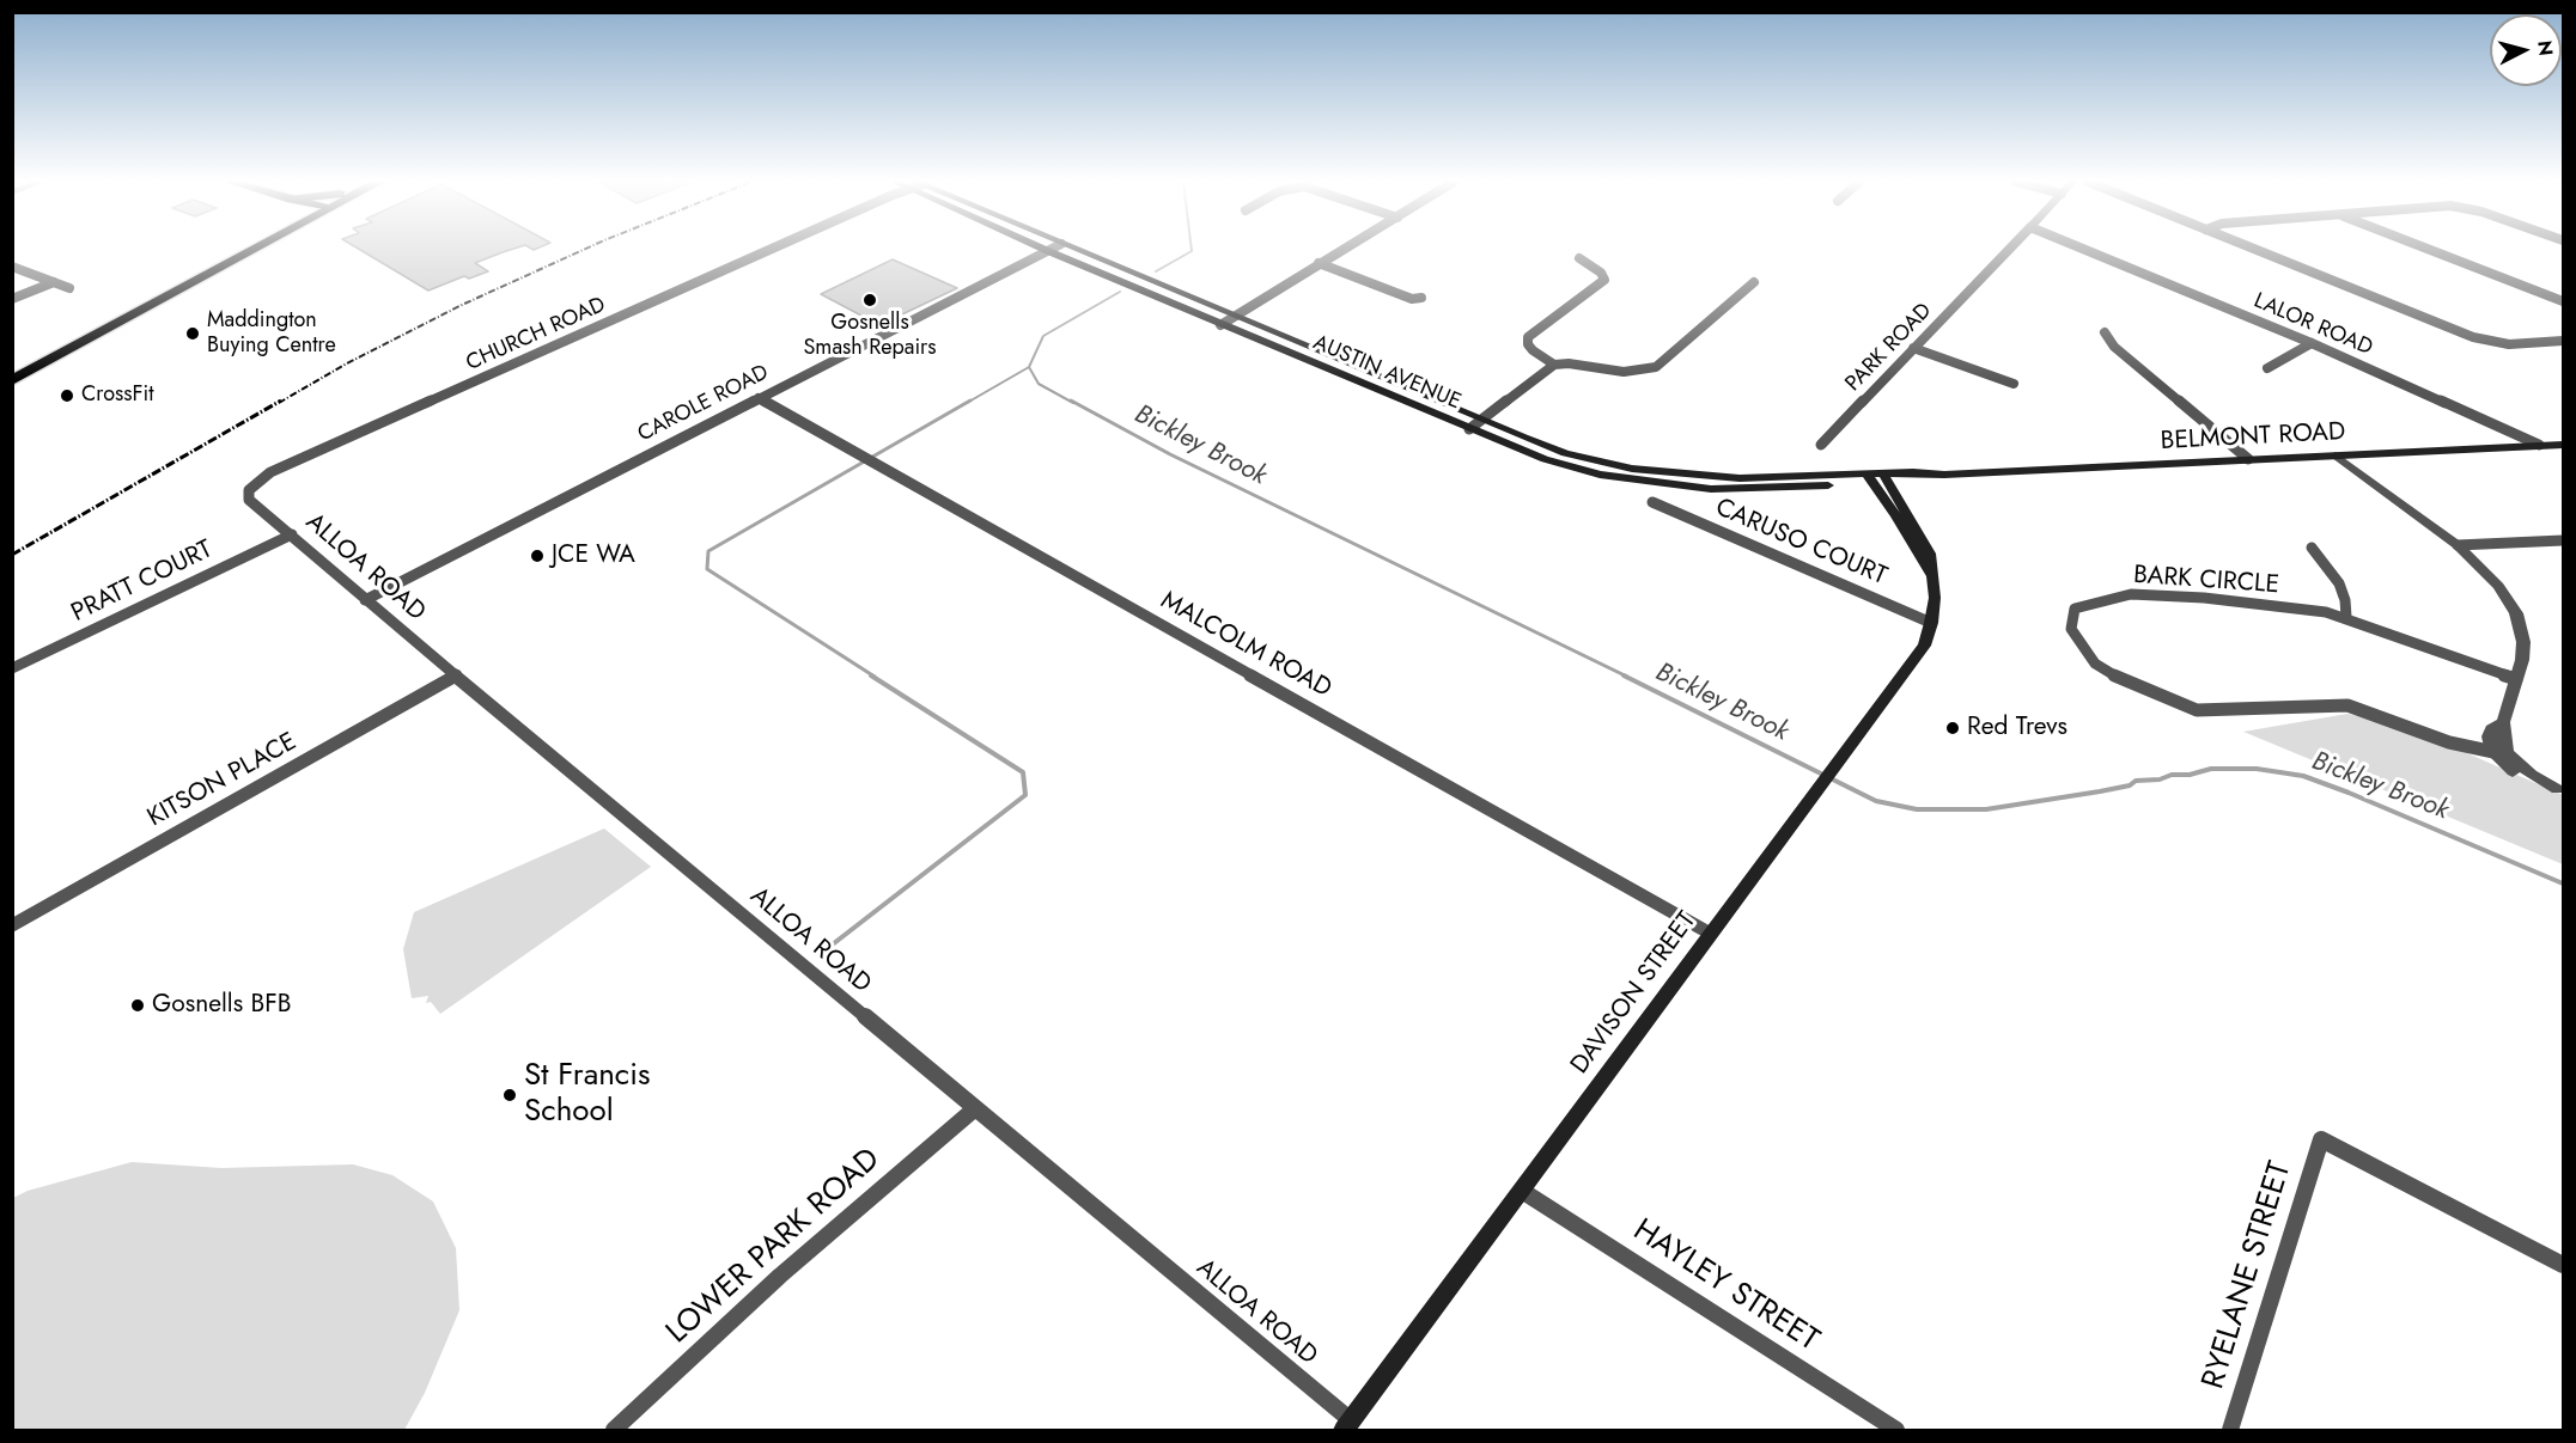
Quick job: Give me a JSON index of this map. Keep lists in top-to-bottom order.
{
  "streets": {
    "main road": ["AUSTIN AVENUE", "BELMONT ROAD", "DAVISON STREET"],
    "street": [
      "LALOR ROAD",
      "CHURCH ROAD",
      "PARK ROAD",
      "CAROLE ROAD",
      "CARUSO COURT",
      "ALLOA ROAD",
      "BARK CIRCLE",
      "PRATT COURT",
      "MALCOLM ROAD",
      "KITSON PLACE",
      "LOWER PARK ROAD",
      "RYELANE STREET",
      "HAYLEY STREET"
    ]
  },
  "crossings": [
    ["LALOR ROAD", "BELMONT ROAD"],
    ["CHURCH ROAD", "ALLOA ROAD"],
    ["AUSTIN AVENUE", "CAROLE ROAD"],
    ["AUSTIN AVENUE", "BELMONT ROAD"],
    ["AUSTIN AVENUE", "DAVISON STREET"],
    ["CAROLE ROAD", "ALLOA ROAD"],
    ["CAROLE ROAD", "MALCOLM ROAD"],
    ["BELMONT ROAD", "DAVISON STREET"],
    ["CARUSO COURT", "DAVISON STREET"],
    ["ALLOA ROAD", "PRATT COURT"],
    ["ALLOA ROAD", "KITSON PLACE"],
    ["ALLOA ROAD", "DAVISON STREET"],
    ["ALLOA ROAD", "LOWER PARK ROAD"],
    ["MALCOLM ROAD", "DAVISON STREET"],
    ["DAVISON STREET", "HAYLEY STREET"]
  ],
  "water": ["Bickley Brook"],
  "places": [
    "Gosnells Smash Repairs",
    "Maddington Buying Centre",
    "CrossFit",
    "JCE WA",
    "Red Trevs",
    "Gosnells BFB",
    "St Francis School"
  ],
  "north": "right"
}
